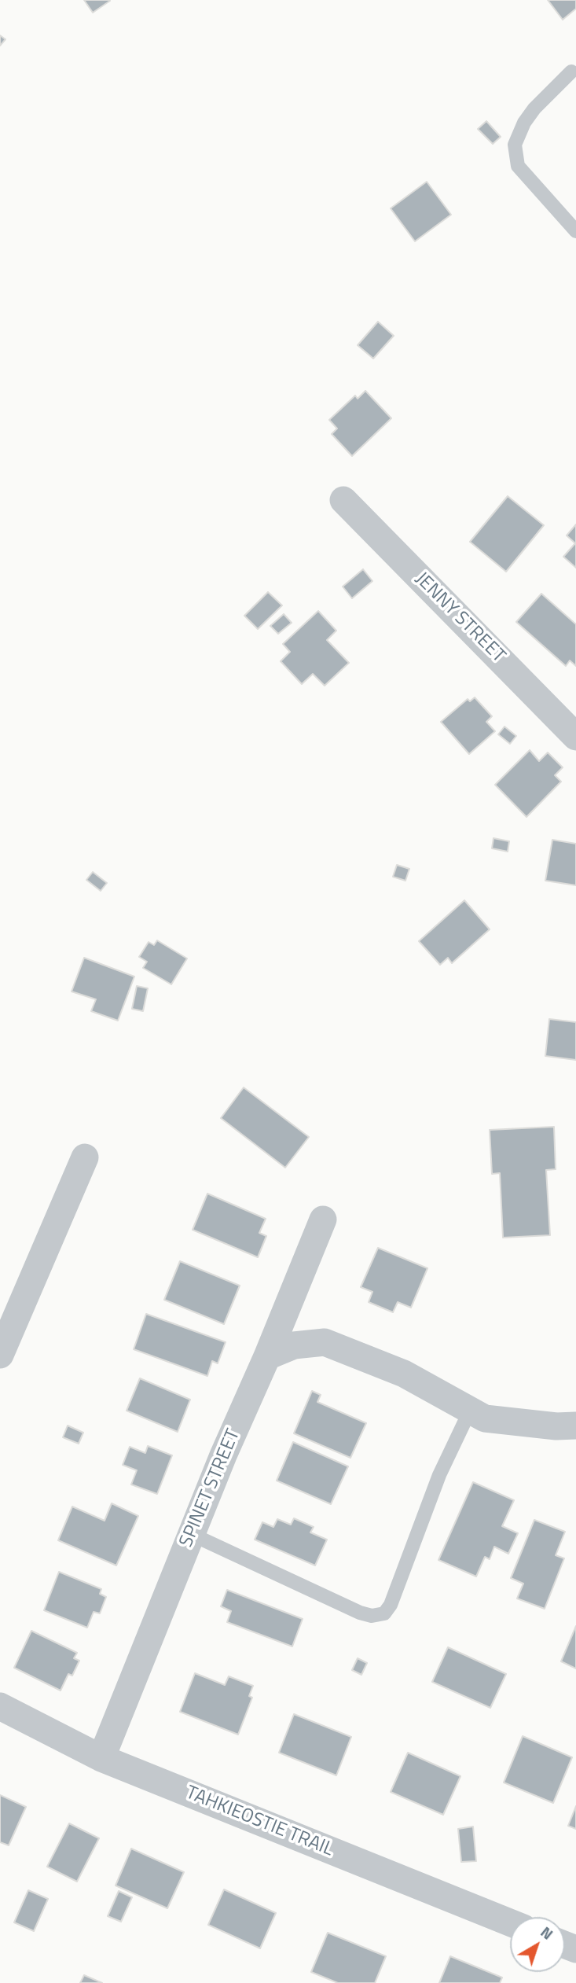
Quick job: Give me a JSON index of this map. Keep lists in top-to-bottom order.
{
  "streets": {
    "street": ["JENNY STREET", "SPINET STREET", "TAHKIEOSTIE TRAIL"]
  },
  "crossings": [
    ["SPINET STREET", "TAHKIEOSTIE TRAIL"]
  ],
  "north": "top right"
}
